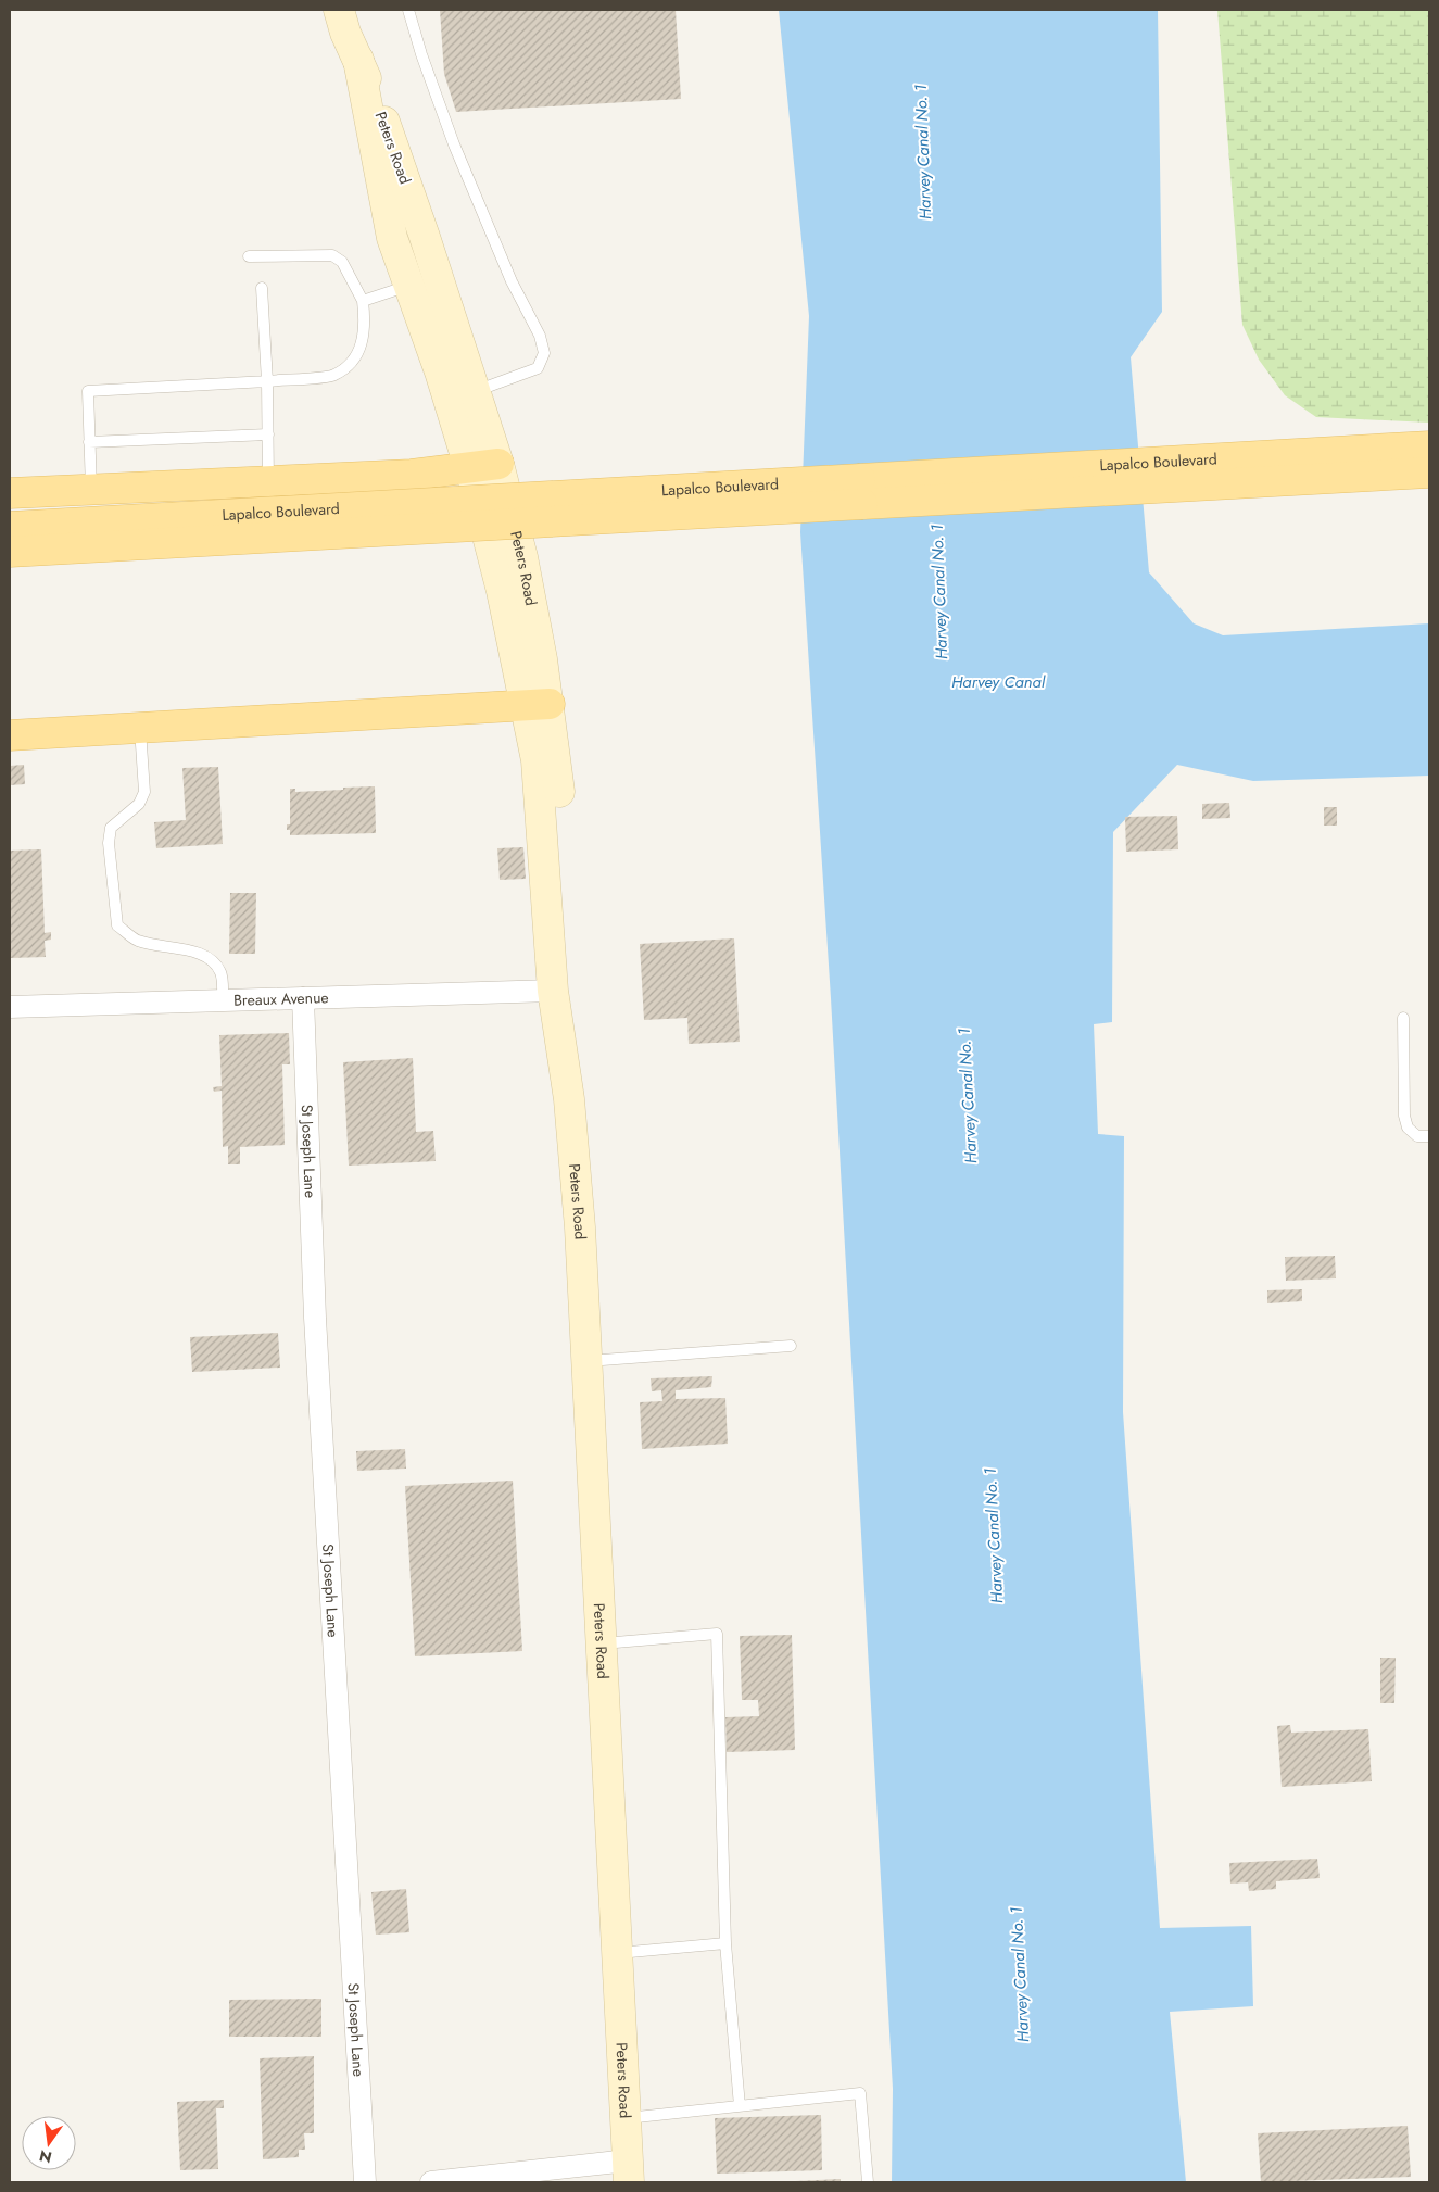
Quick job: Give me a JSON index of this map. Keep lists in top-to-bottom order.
{
  "streets": {
    "main road": ["Peters Road", "Lapalco Boulevard"],
    "street": ["Breaux Avenue", "St Joseph Lane"]
  },
  "crossings": [
    ["Peters Road", "Breaux Avenue"],
    ["Breaux Avenue", "St Joseph Lane"]
  ],
  "water": ["Harvey Canal No. 1", "Harvey Canal"],
  "north": "bottom"
}
